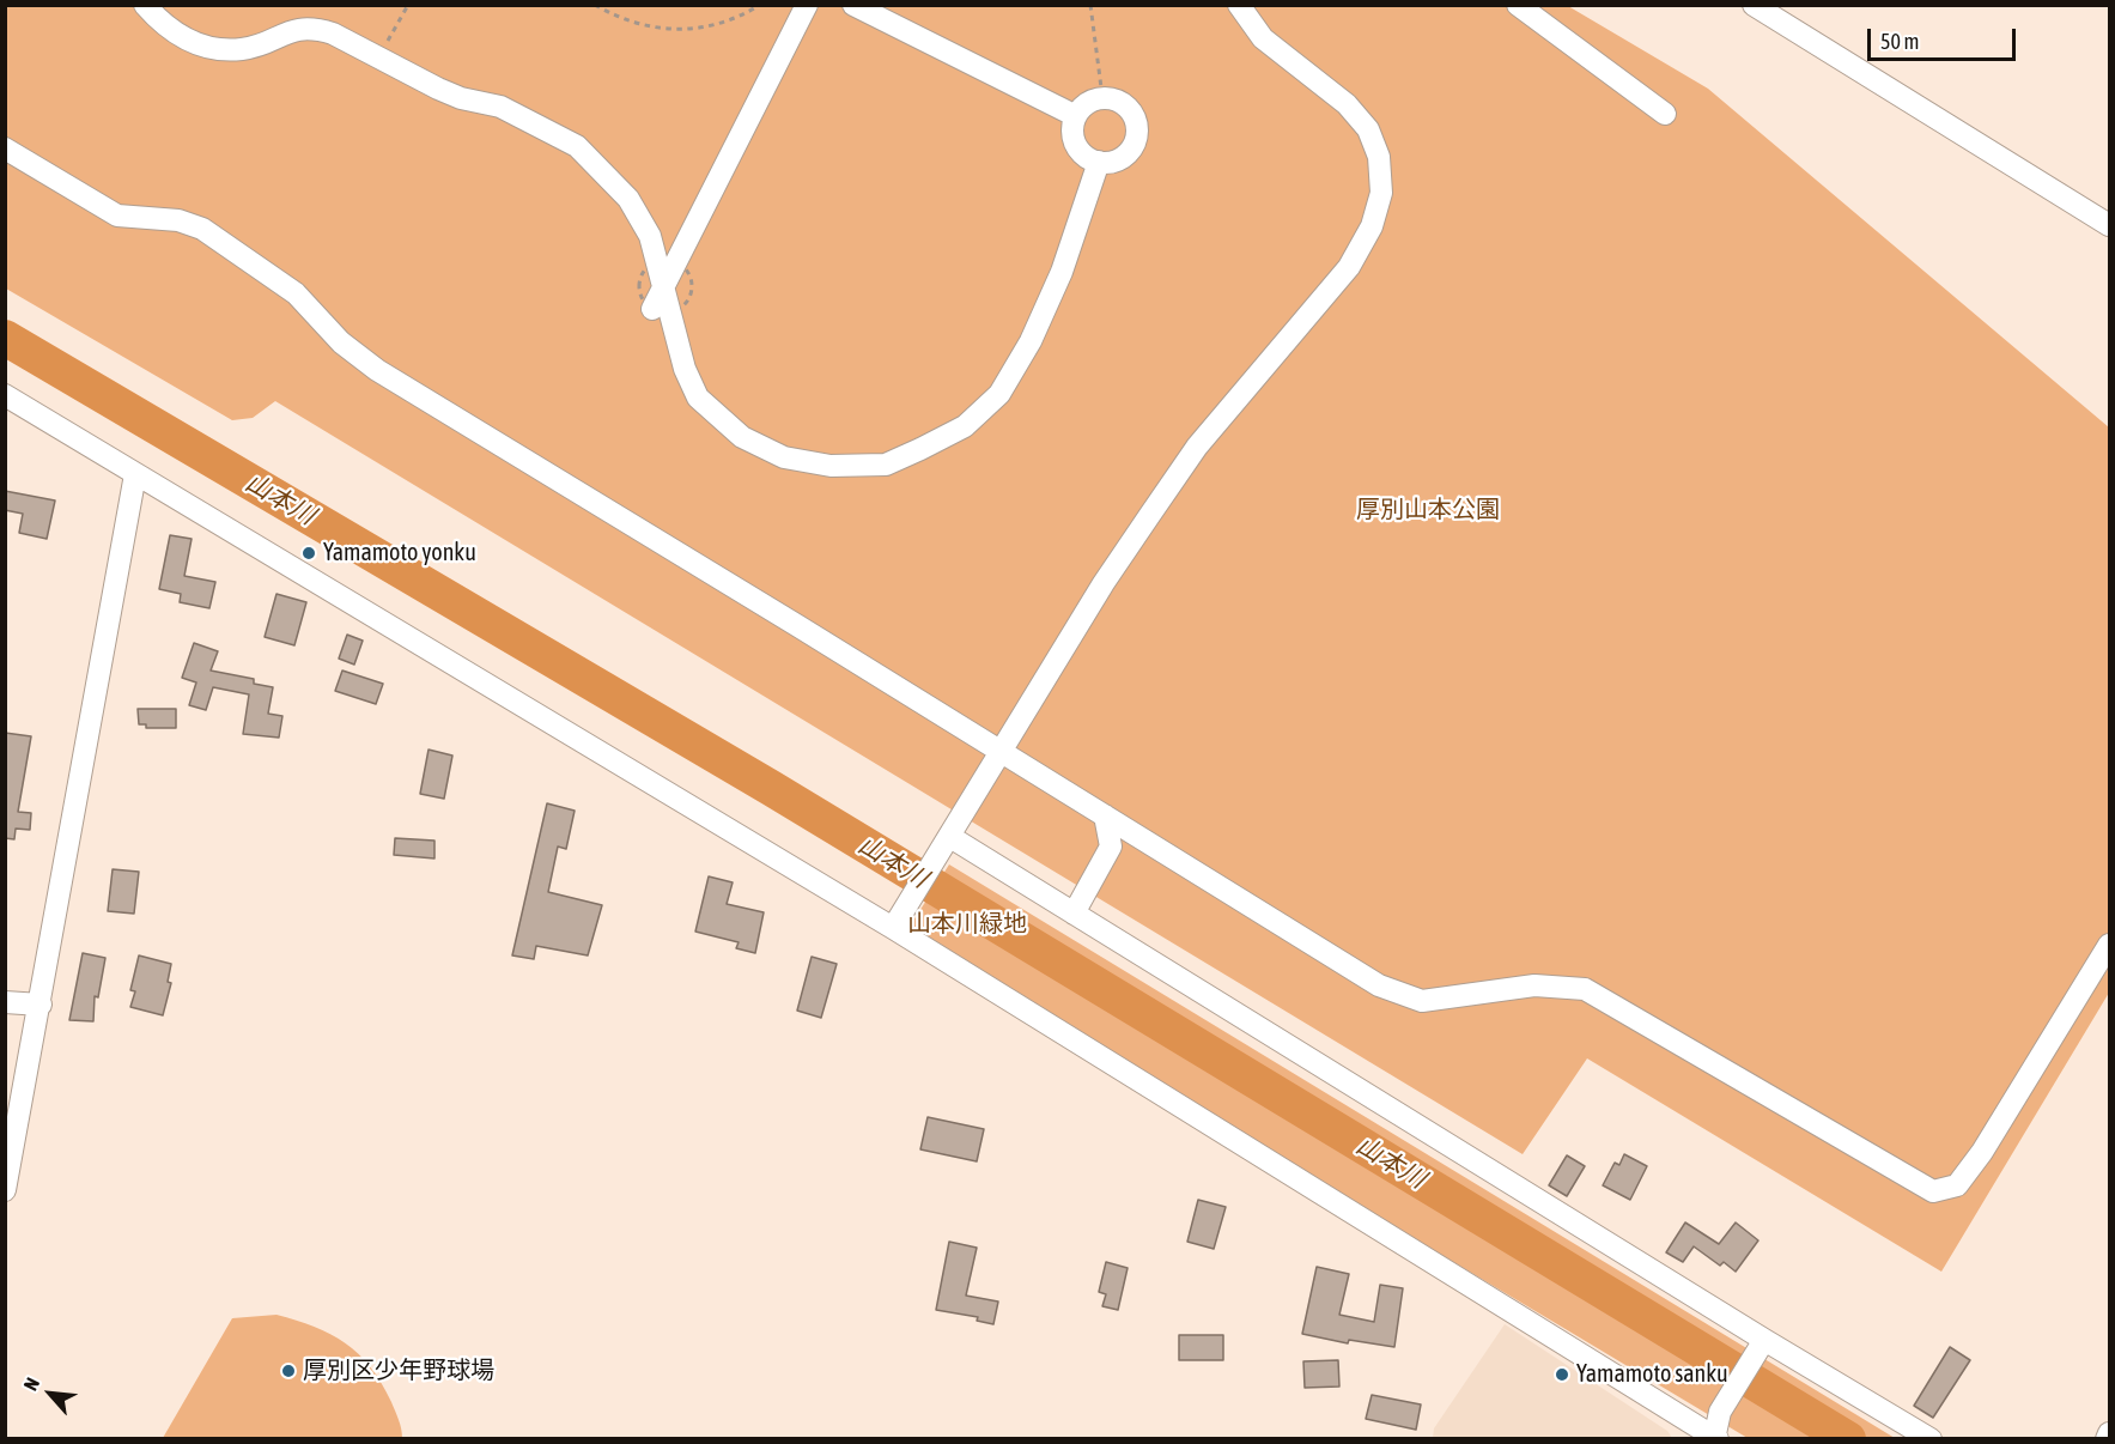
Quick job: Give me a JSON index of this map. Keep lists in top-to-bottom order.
{
  "water": ["山本川"],
  "parks": ["厚別山本公園", "山本川緑地"],
  "places": ["Yamamoto yonku", "厚別区少年野球場", "Yamamoto sanku"],
  "scale_bar": "50 m",
  "north": "top left"
}
